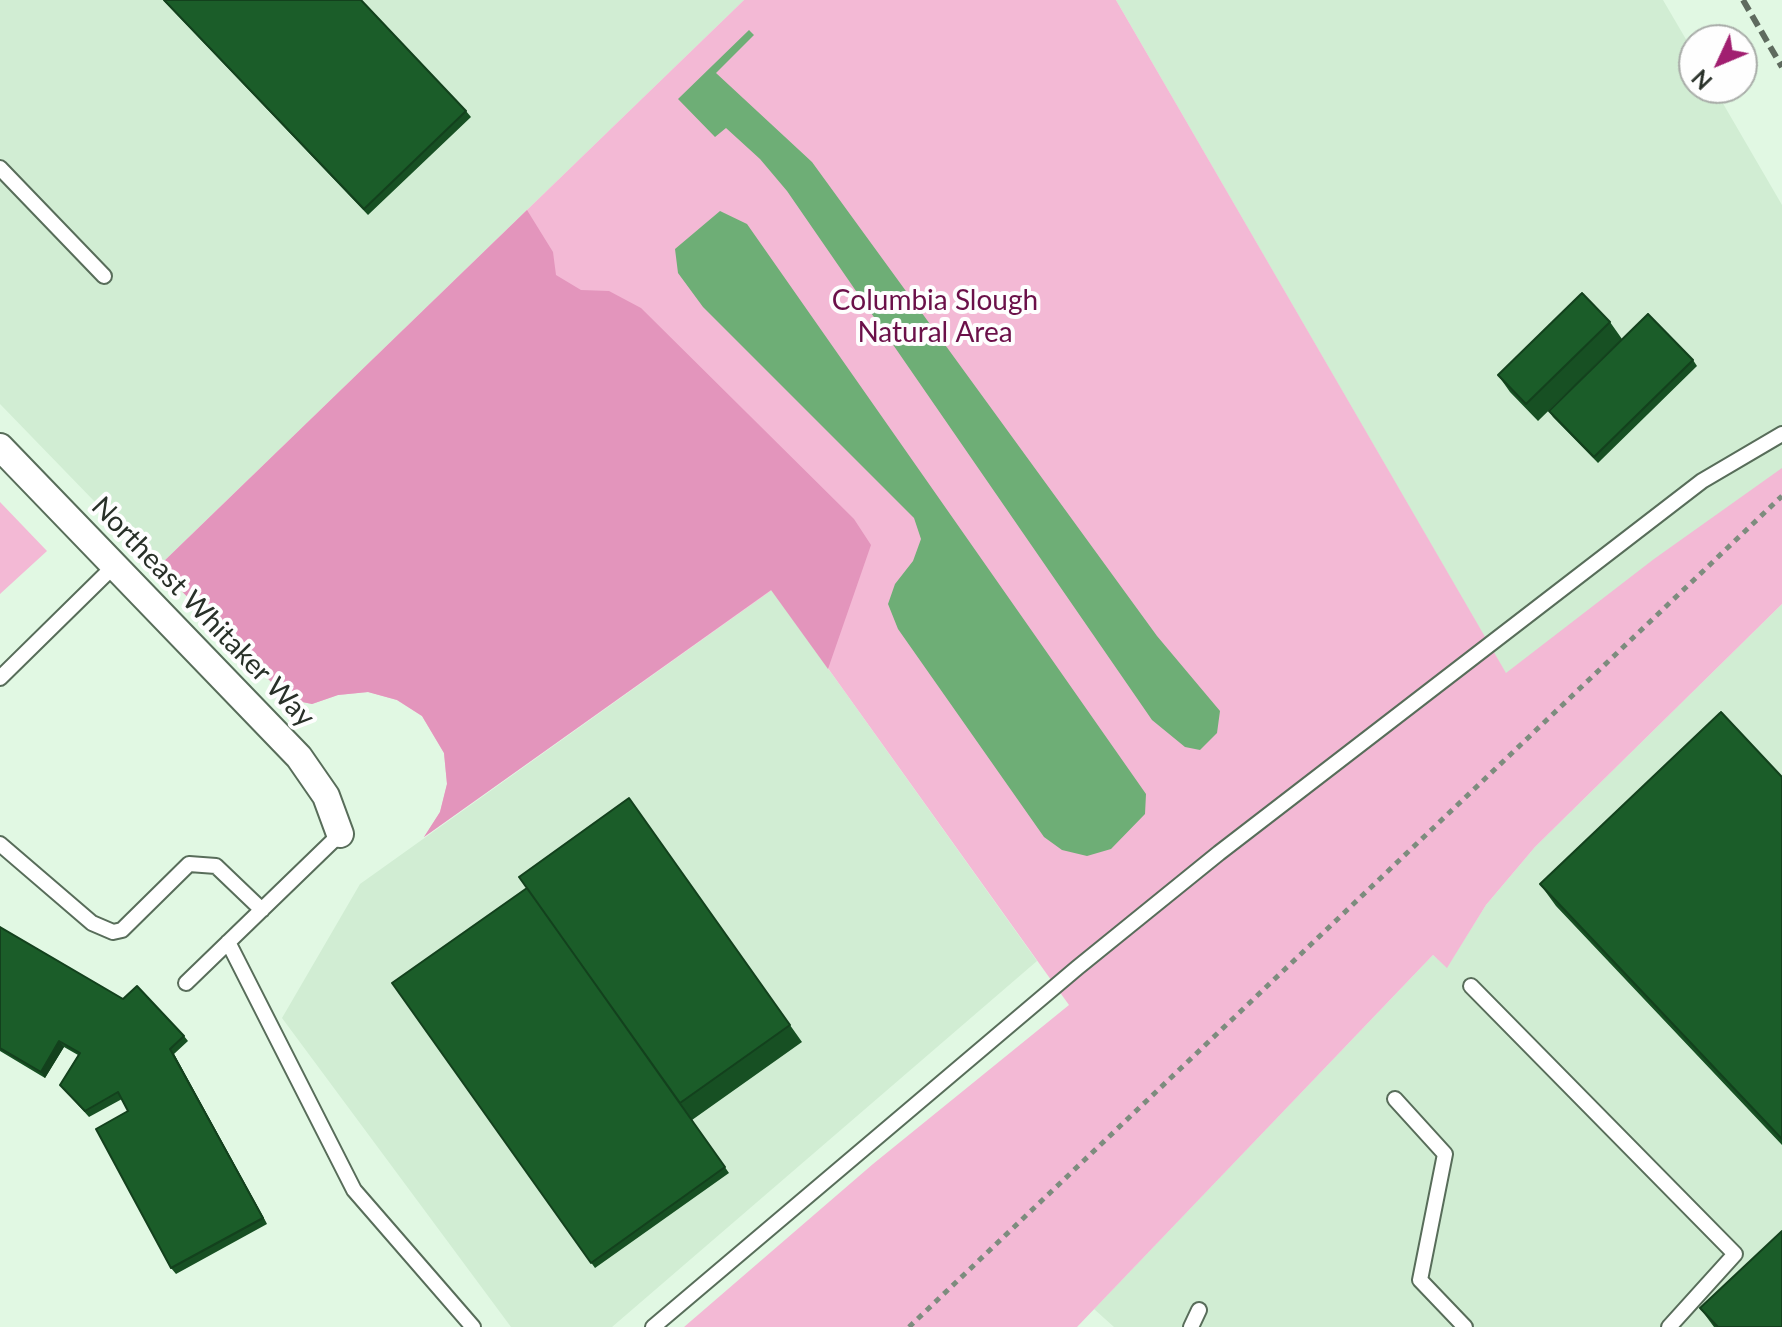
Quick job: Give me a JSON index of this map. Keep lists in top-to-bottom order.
{
  "streets": {
    "street": ["Northeast Whitaker Way"]
  },
  "parks": ["Columbia Slough Natural Area"],
  "north": "bottom left"
}
